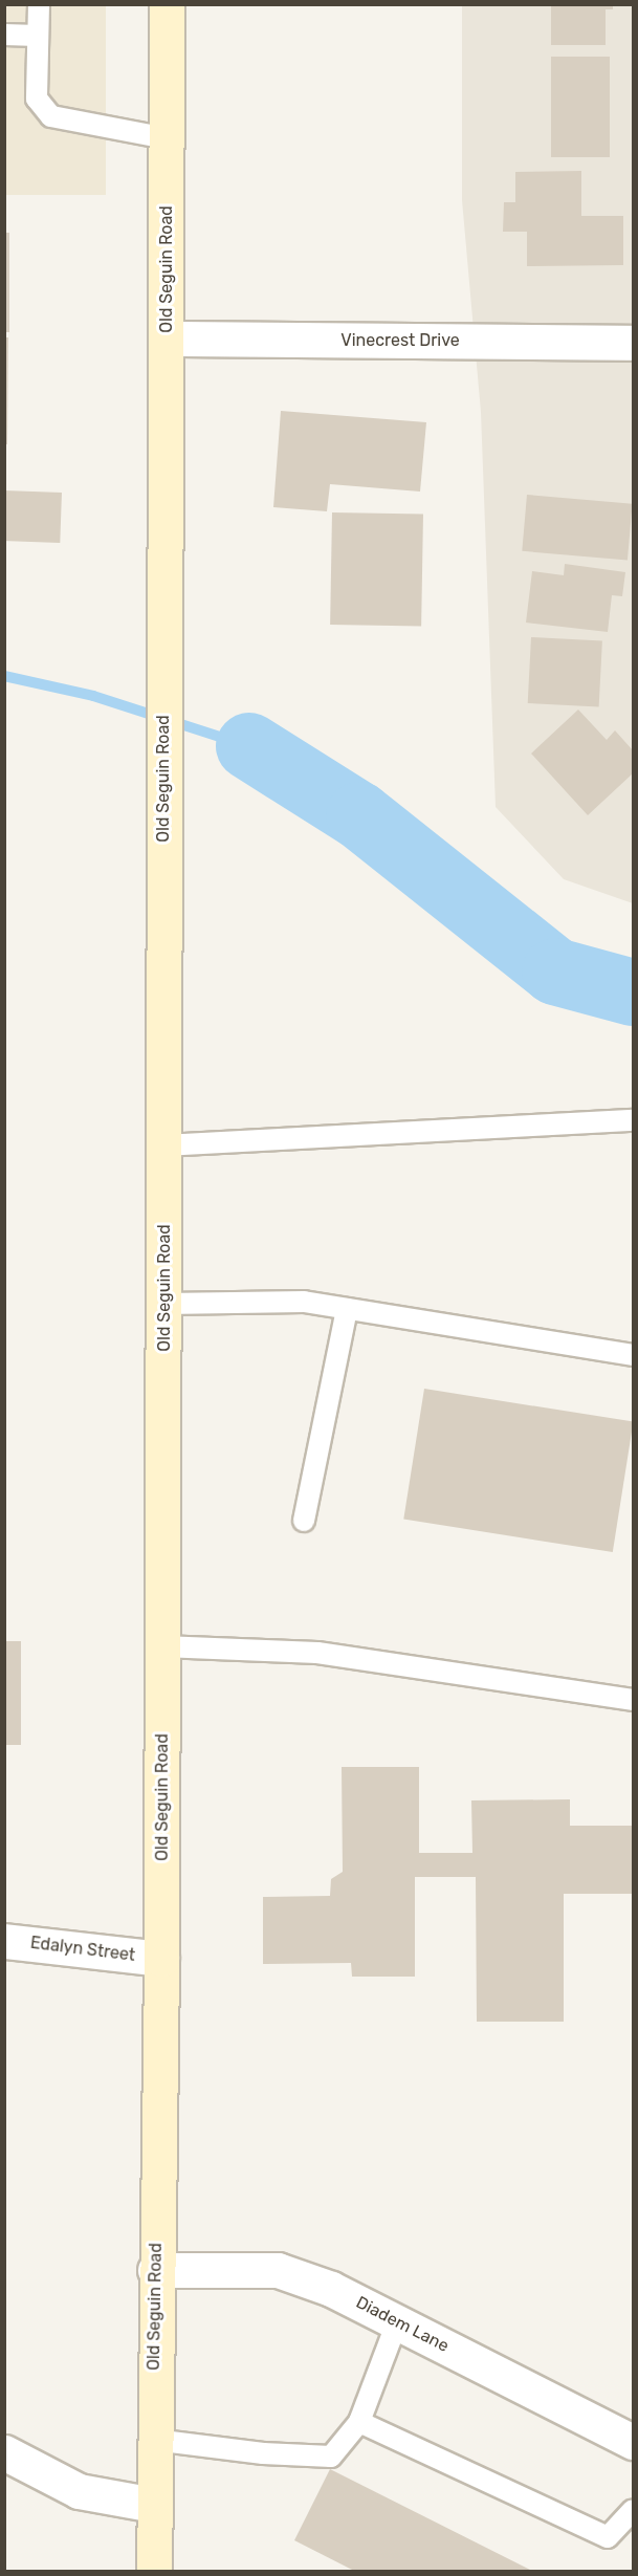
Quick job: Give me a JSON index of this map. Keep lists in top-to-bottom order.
{
  "streets": {
    "street": [
      "Old Seguin Road",
      "Vinecrest Drive",
      "Edalyn Street",
      "Diadem Lane"
    ]
  },
  "crossings": [
    ["Old Seguin Road", "Vinecrest Drive"],
    ["Old Seguin Road", "Edalyn Street"],
    ["Old Seguin Road", "Diadem Lane"]
  ]
}
